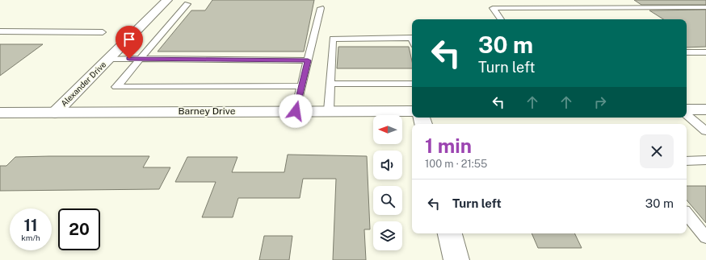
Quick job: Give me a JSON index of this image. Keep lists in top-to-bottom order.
{
  "streets": {
    "street": ["Alexander Drive", "Barney Drive"]
  },
  "crossings": [
    ["Alexander Drive", "Barney Drive"]
  ],
  "north": "left",
  "page": {
    "turn": ["30 m", "Turn left"],
    "heading": ["1 min", "100 m · 21:55"],
    "list": [
      {
        "name": "Turn left",
        "value": "30 m"
      }
    ],
    "speed": "11 km/h",
    "limit": "20"
  }
}
